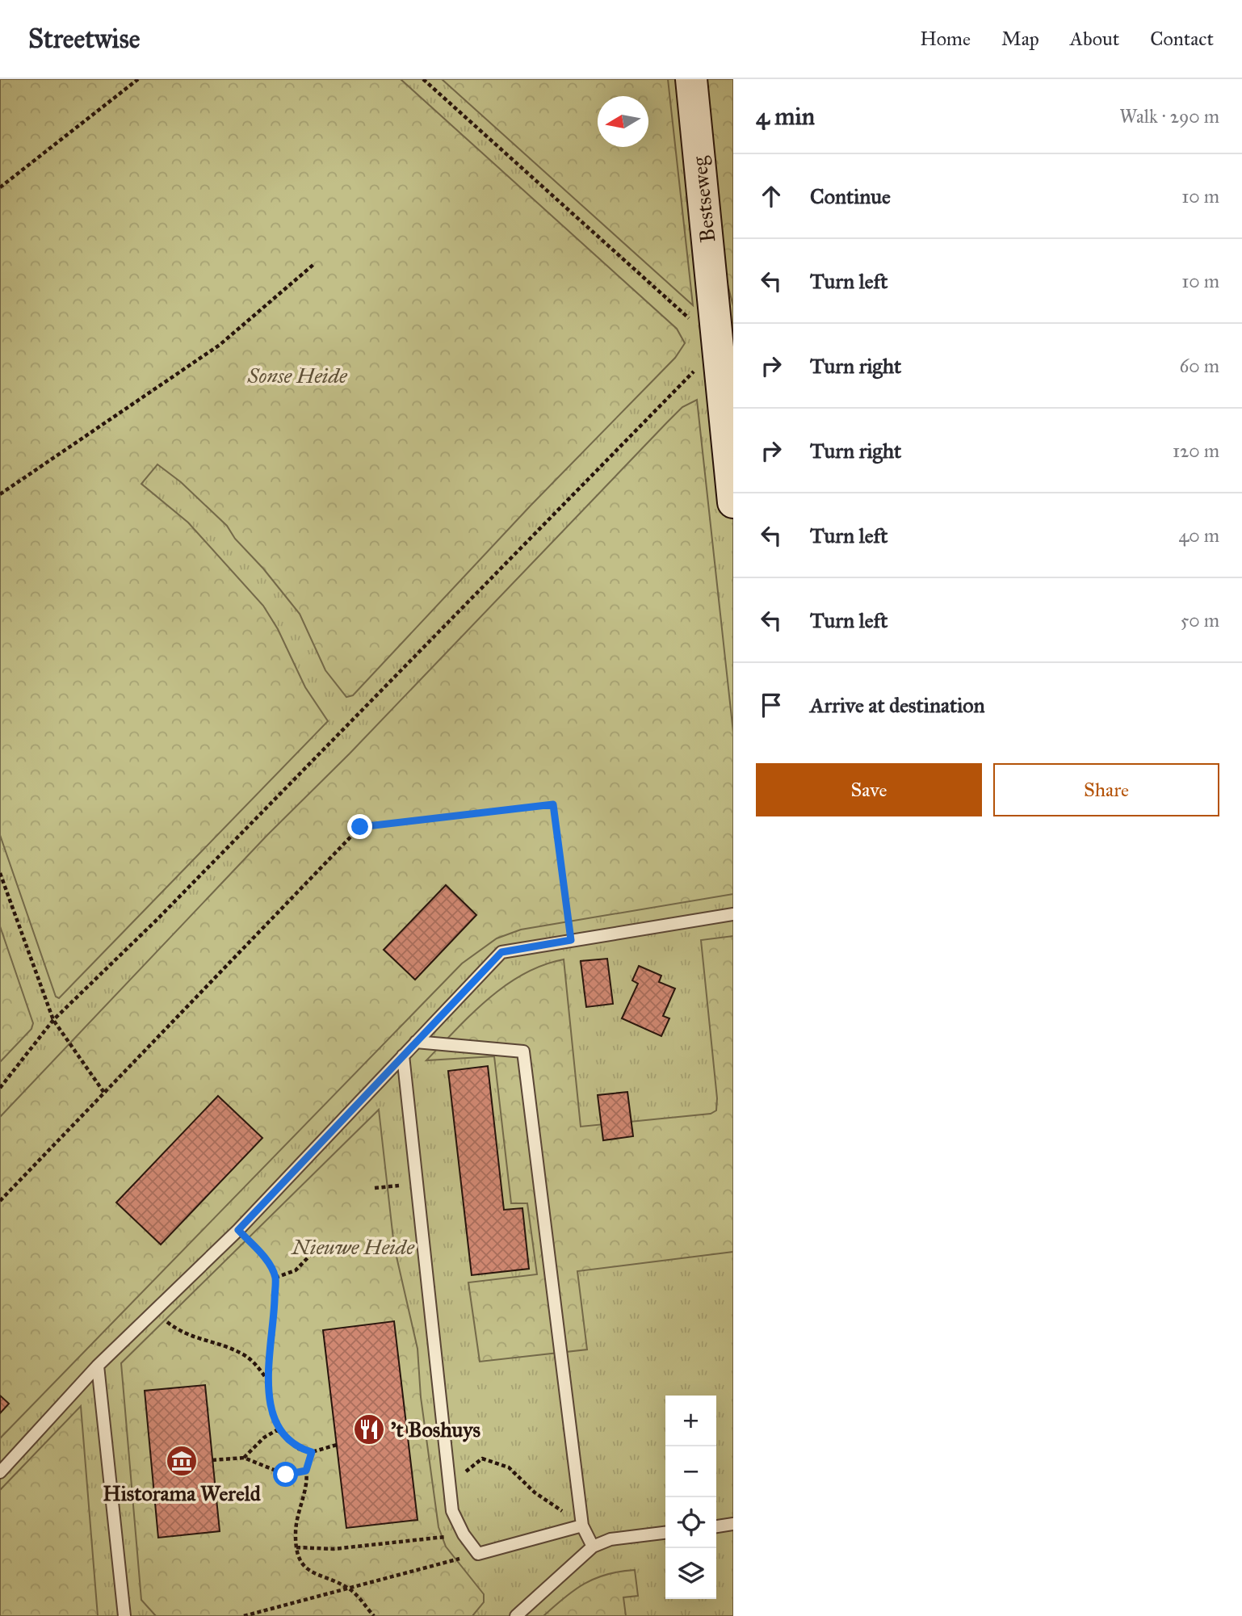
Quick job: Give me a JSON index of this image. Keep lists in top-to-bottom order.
{
  "streets": {
    "main road": ["Bestseweg"]
  },
  "parks": ["Sonse Heide", "Nieuwe Heide"],
  "places": {
    "restaurant": ["'t Boshuys"],
    "museum": ["Historama Wereld"]
  },
  "north": "left",
  "page": {
    "header": "Streetwise",
    "nav": [
      "Home",
      "Map",
      "About",
      "Contact"
    ],
    "heading": ["4 min", "Walk · 290 m"],
    "list": [
      ["Continue", "10 m"],
      ["Turn left", "10 m"],
      ["Turn right", "60 m"],
      ["Turn right", "120 m"],
      ["Turn left", "40 m"],
      ["Turn left", "50 m"],
      "Arrive at destination"
    ],
    "buttons": ["Save", "Share"],
    "map_buttons": ["+", "−"]
  }
}
